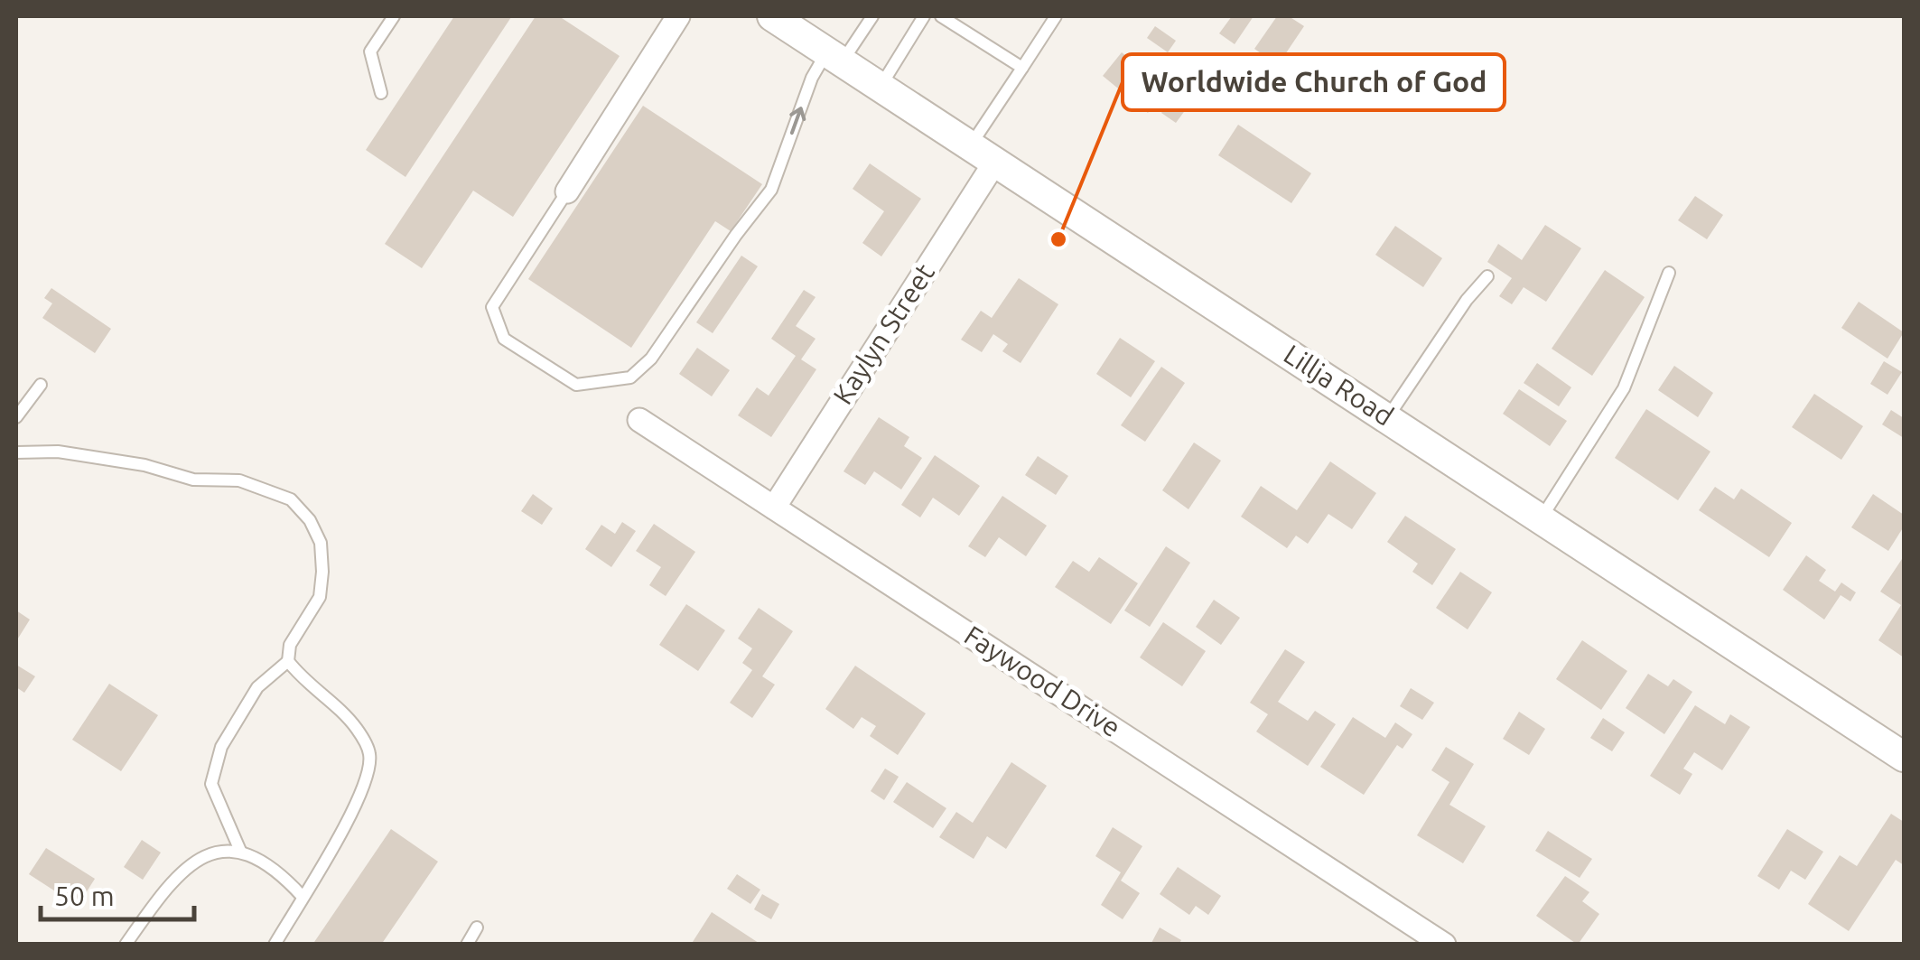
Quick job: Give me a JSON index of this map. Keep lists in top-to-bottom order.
{
  "streets": {
    "street": ["Kaylyn Street", "Lillja Road", "Faywood Drive"]
  },
  "crossings": [
    ["Kaylyn Street", "Lillja Road"],
    ["Kaylyn Street", "Faywood Drive"]
  ],
  "places": ["Worldwide Church of God"],
  "scale_bar": "50 m"
}
